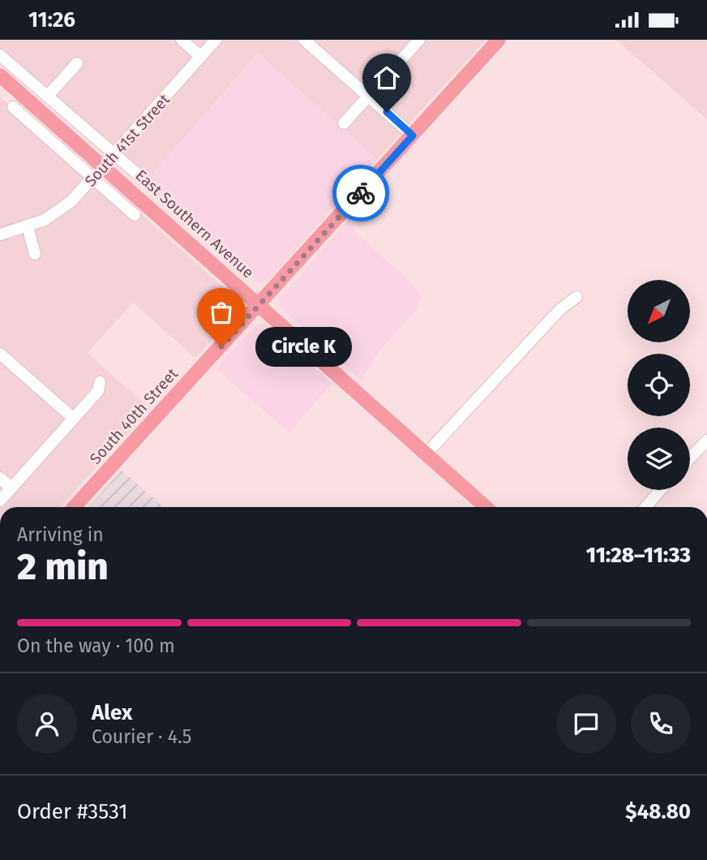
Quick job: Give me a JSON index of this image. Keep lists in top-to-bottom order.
{
  "streets": {
    "main road": ["East Southern Avenue", "South 40th Street"],
    "street": ["South 41st Street"]
  },
  "crossings": [
    ["South 41st Street", "East Southern Avenue"],
    ["East Southern Avenue", "South 40th Street"]
  ],
  "places": ["Circle K"],
  "north": "bottom left",
  "page": {
    "status": "11:26",
    "bubble": "Circle K",
    "heading": ["2 min", "Arriving in", "11:28–11:33"],
    "panel": [
      "Alex",
      "Courier · 4.5",
      "Order #3531",
      "$48.80"
    ],
    "bar": "On the way · 100 m"
  }
}
